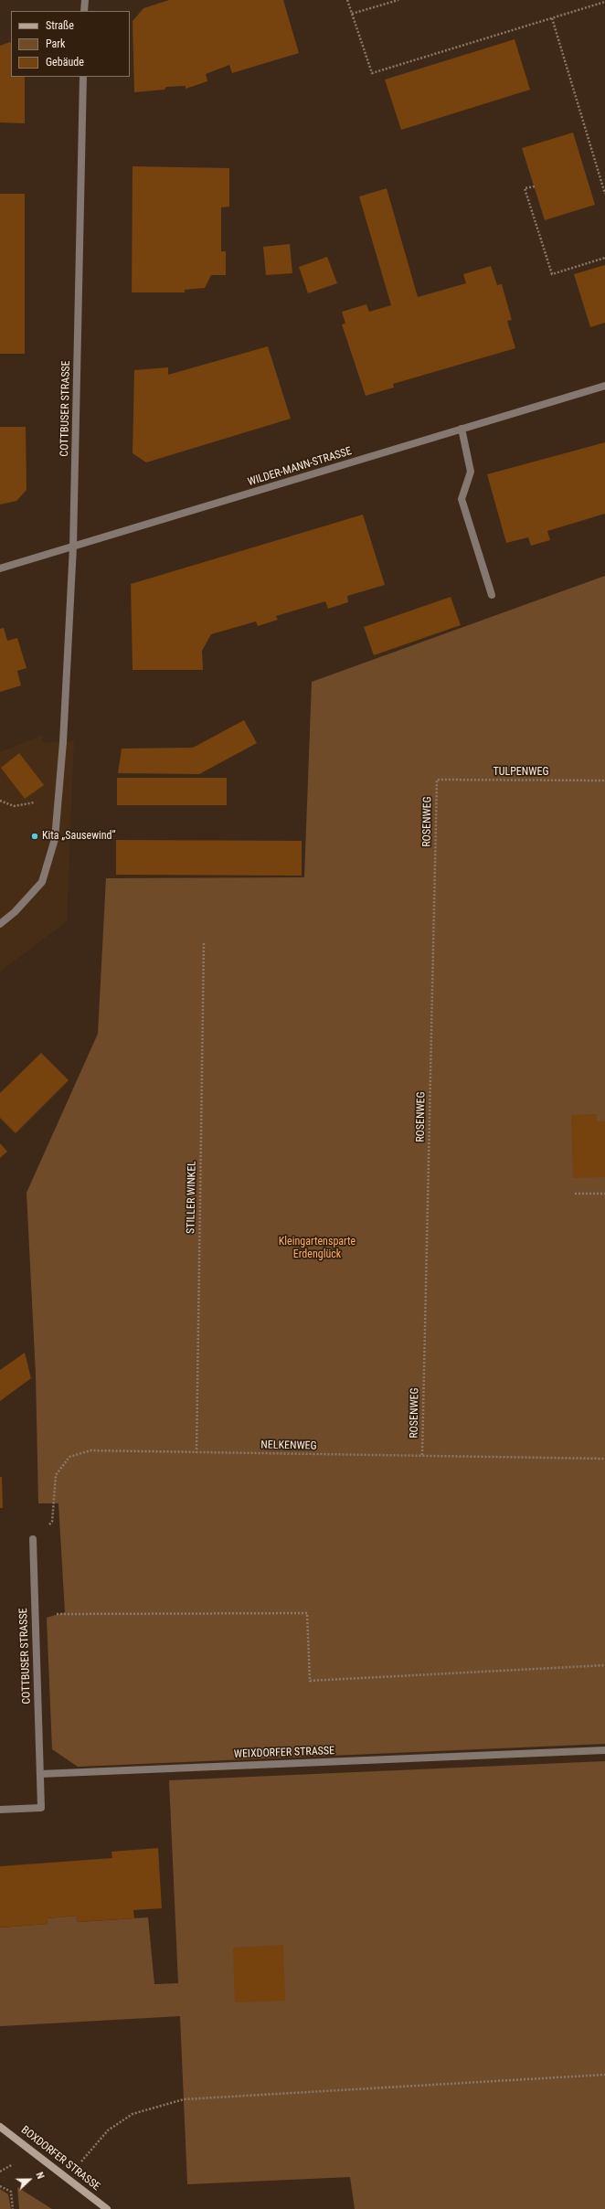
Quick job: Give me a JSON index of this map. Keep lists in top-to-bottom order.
{
  "streets": {
    "street": [
      "COTTBUSER STRASSE",
      "WILDER-MANN-STRASSE",
      "WEIXDORFER STRASSE",
      "BOXDORFER STRASSE"
    ],
    "path": [
      "TULPENWEG",
      "ROSENWEG",
      "STILLER WINKEL",
      "NELKENWEG"
    ]
  },
  "crossings": [
    ["COTTBUSER STRASSE", "WILDER-MANN-STRASSE"],
    ["COTTBUSER STRASSE", "NELKENWEG"],
    ["COTTBUSER STRASSE", "WEIXDORFER STRASSE"],
    ["TULPENWEG", "ROSENWEG"],
    ["ROSENWEG", "NELKENWEG"],
    ["STILLER WINKEL", "NELKENWEG"]
  ],
  "parks": ["Kleingartensparte Erdenglück"],
  "places": ["Kita „Sausewind“"],
  "legend": ["Straße", "Park", "Gebäude"],
  "north": "right"
}
